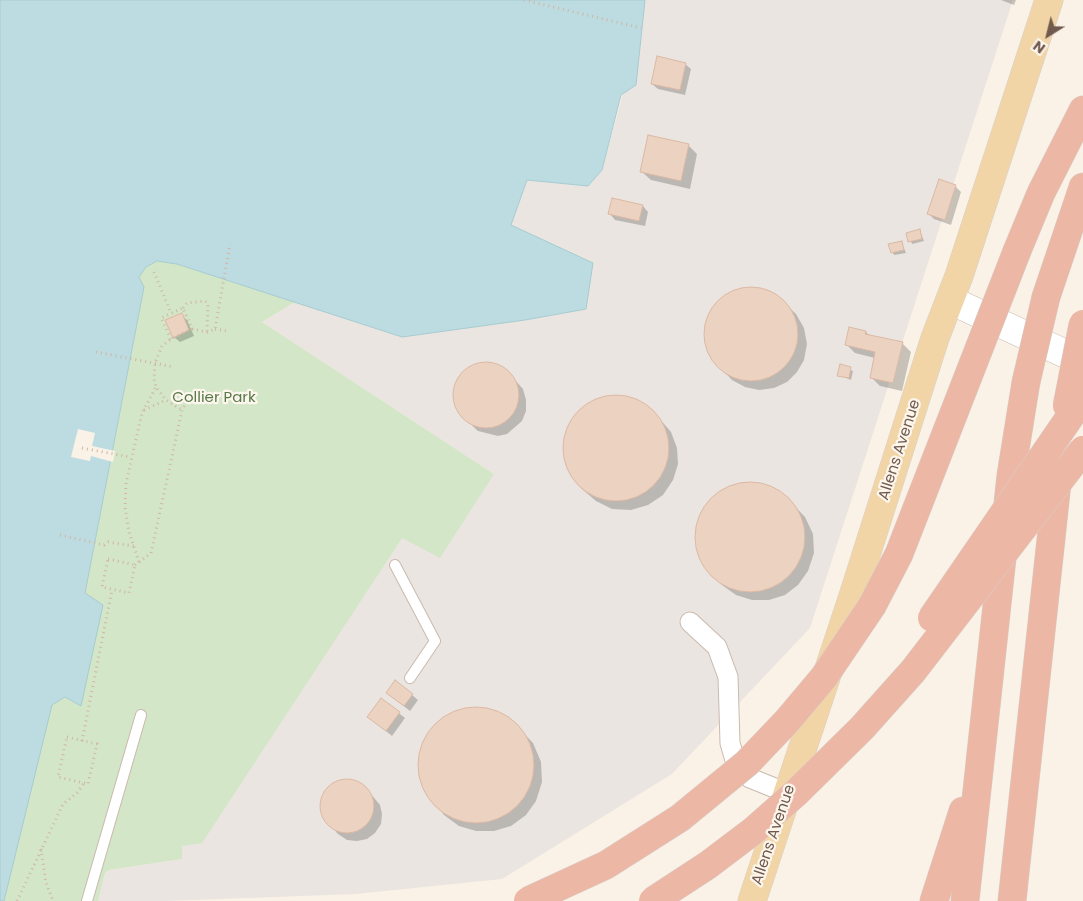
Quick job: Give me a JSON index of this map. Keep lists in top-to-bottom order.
{
  "streets": {
    "main road": ["Allens Avenue"]
  },
  "parks": ["Collier Park"],
  "north": "bottom left"
}
